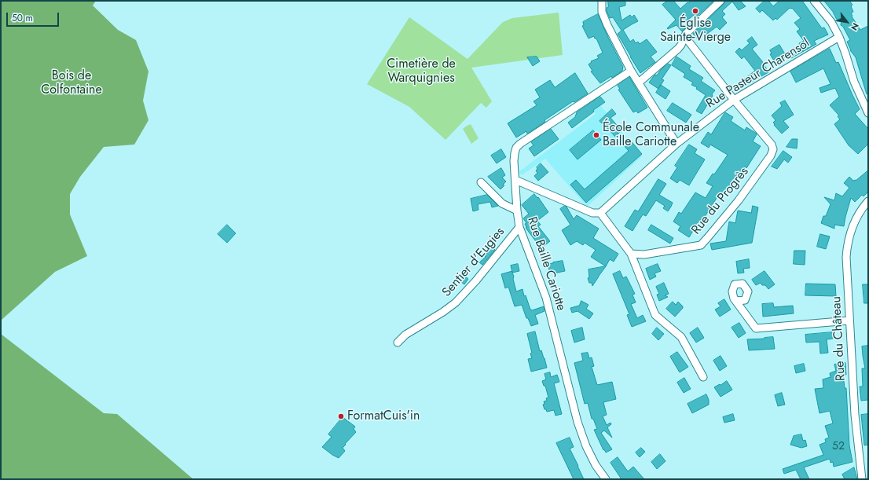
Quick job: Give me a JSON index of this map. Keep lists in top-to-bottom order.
{
  "streets": {
    "street": [
      "Rue Pasteur Charensol",
      "Rue du Progrès",
      "Sentier d'Eugies",
      "Rue Baille Cariotte",
      "Rue du Château"
    ]
  },
  "crossings": [
    ["Rue Pasteur Charensol", "Rue du Progrès"],
    ["Sentier d'Eugies", "Rue Baille Cariotte"]
  ],
  "parks": ["Cimetière de Warquignies", "Bois de Colfontaine"],
  "places": ["Église Sainte-Vierge", "École Communale Baille Cariotte", "FormatCuis'in"],
  "house_numbers": ["52"],
  "scale_bar": "50 m",
  "north": "bottom right"
}
